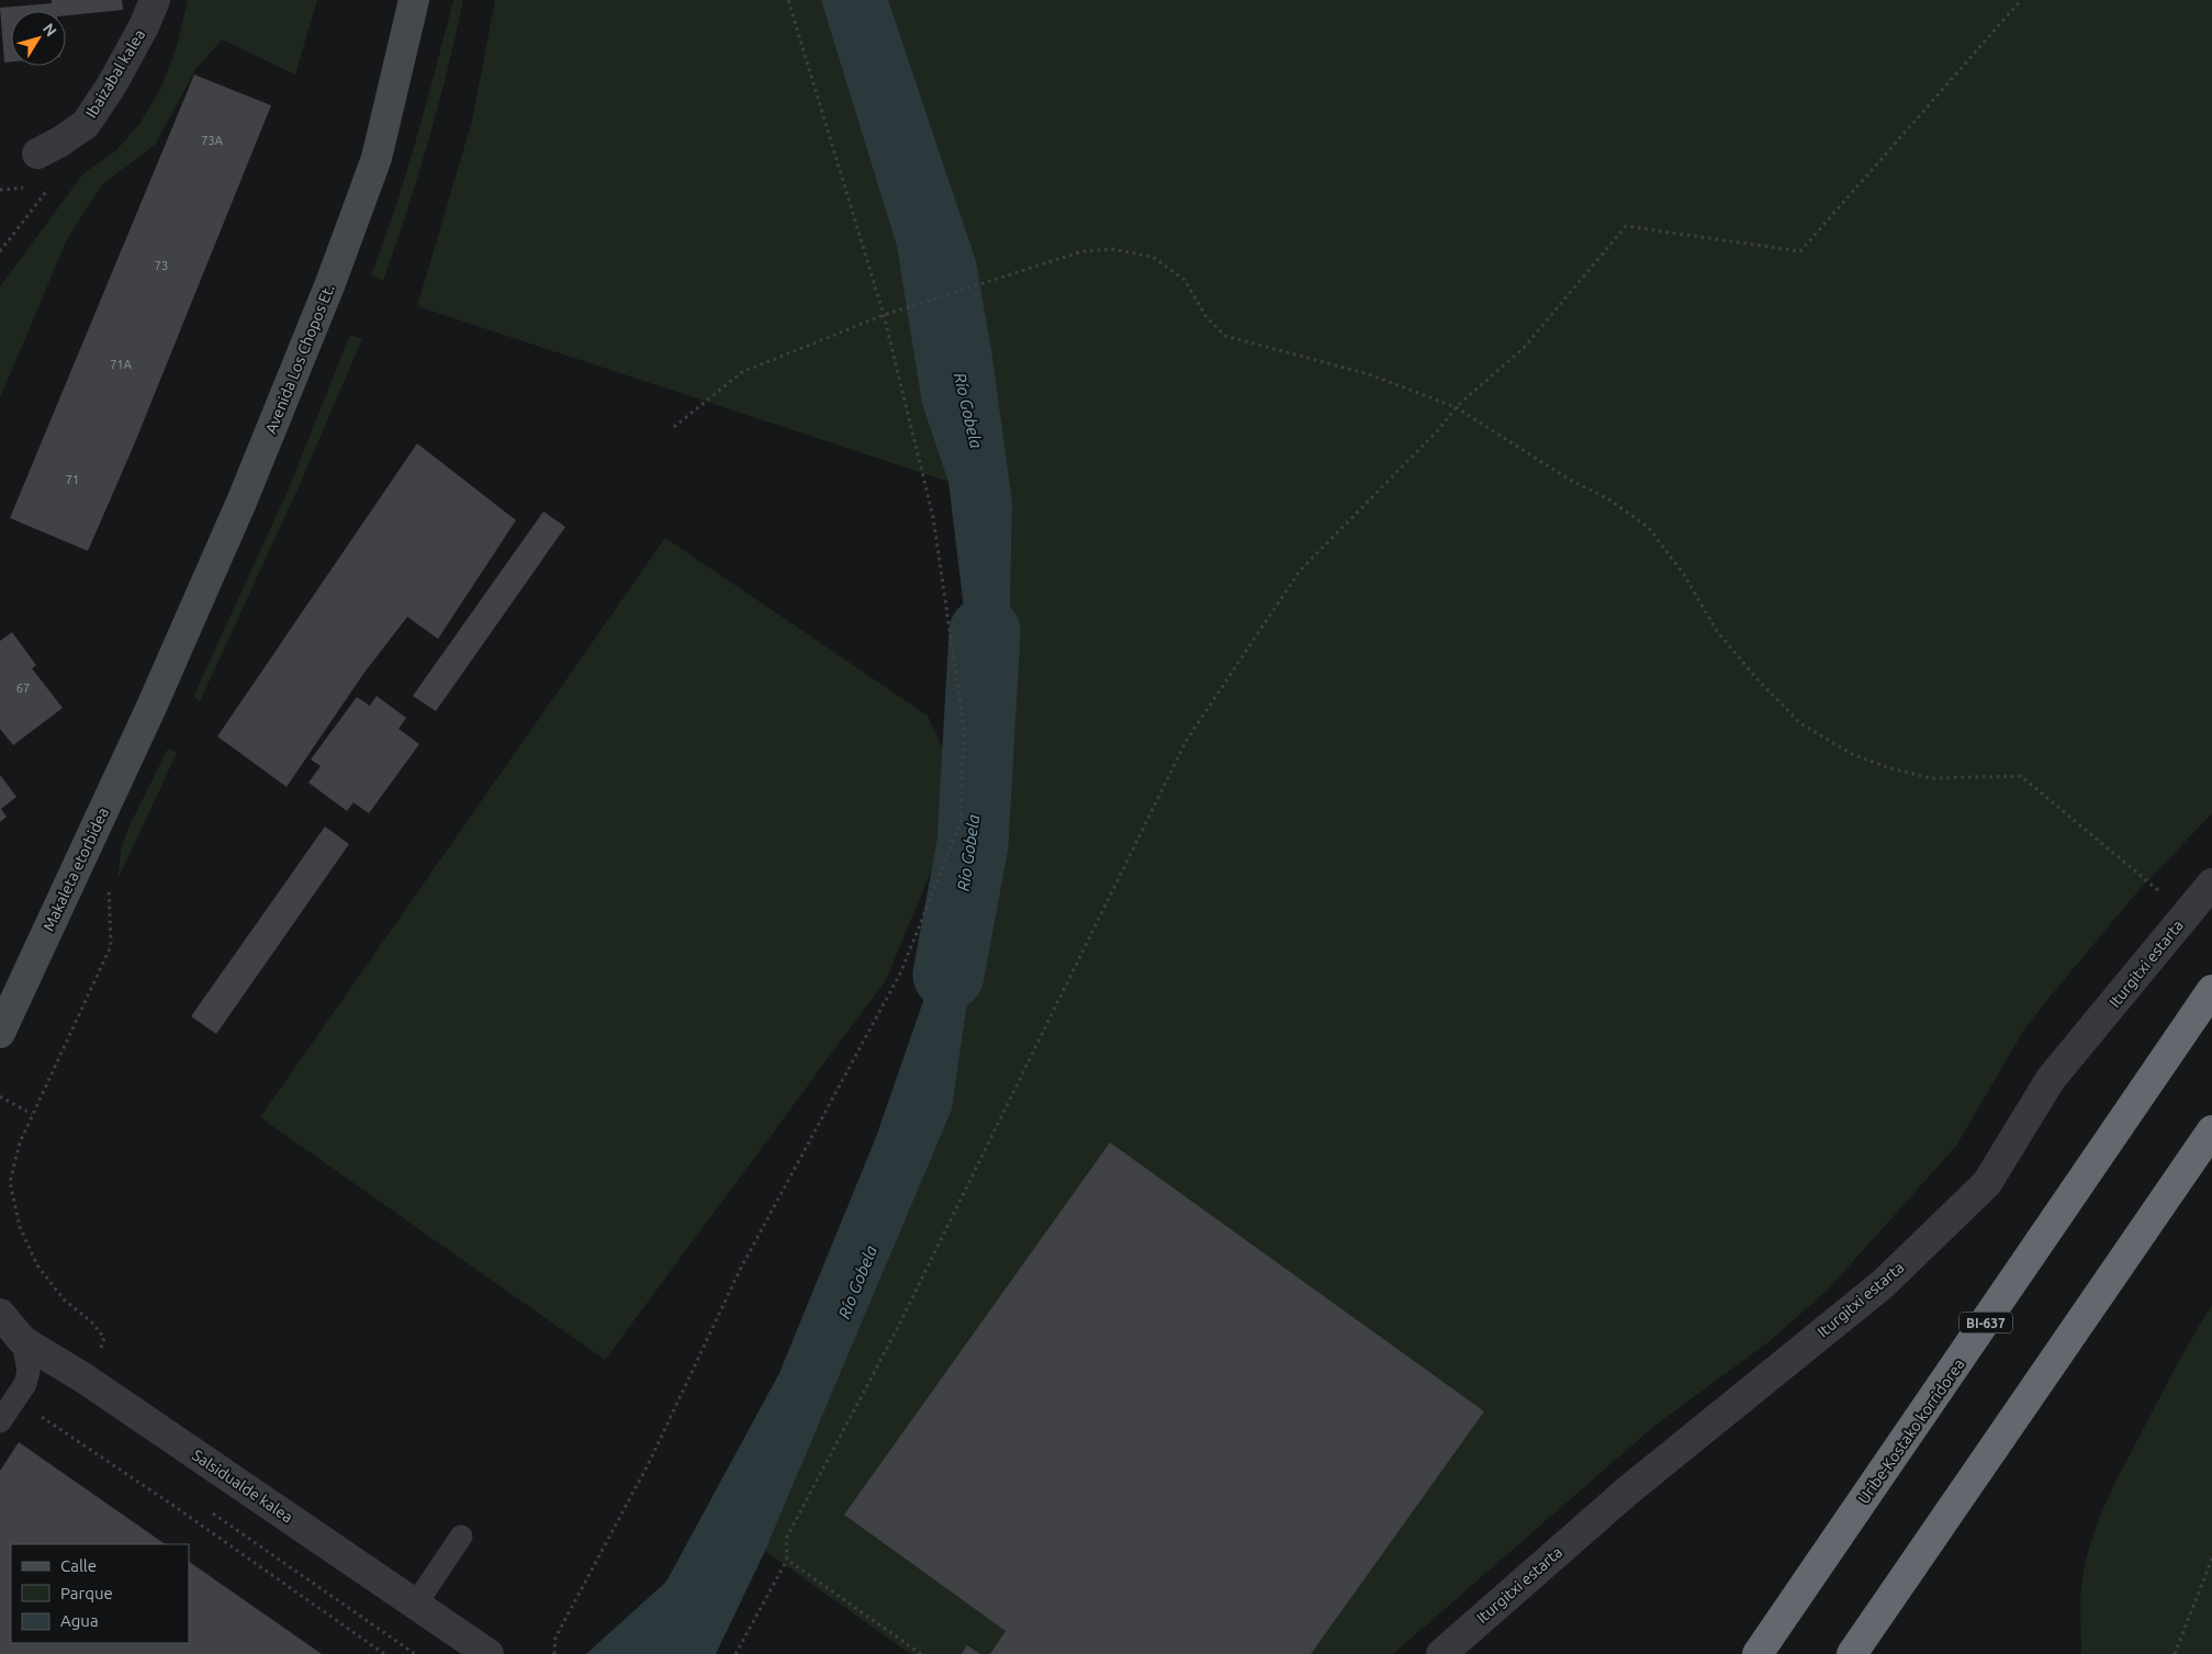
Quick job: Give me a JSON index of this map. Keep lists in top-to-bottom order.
{
  "streets": {
    "highway": ["BI-637", "Uribe-Kostako korridorea"],
    "street": [
      "Ibaizabal kalea",
      "Avenida Los Chopos Et.",
      "Makaleta etorbidea",
      "Iturgitxi estarta",
      "Salsidualde kalea"
    ]
  },
  "crossings": [
    ["Avenida Los Chopos Et.", "Makaleta etorbidea"]
  ],
  "water": ["Río Gobela"],
  "house_numbers": [
    "73A",
    "73",
    "71A",
    "71",
    "67"
  ],
  "legend": ["Calle", "Parque", "Agua"],
  "north": "top right"
}
